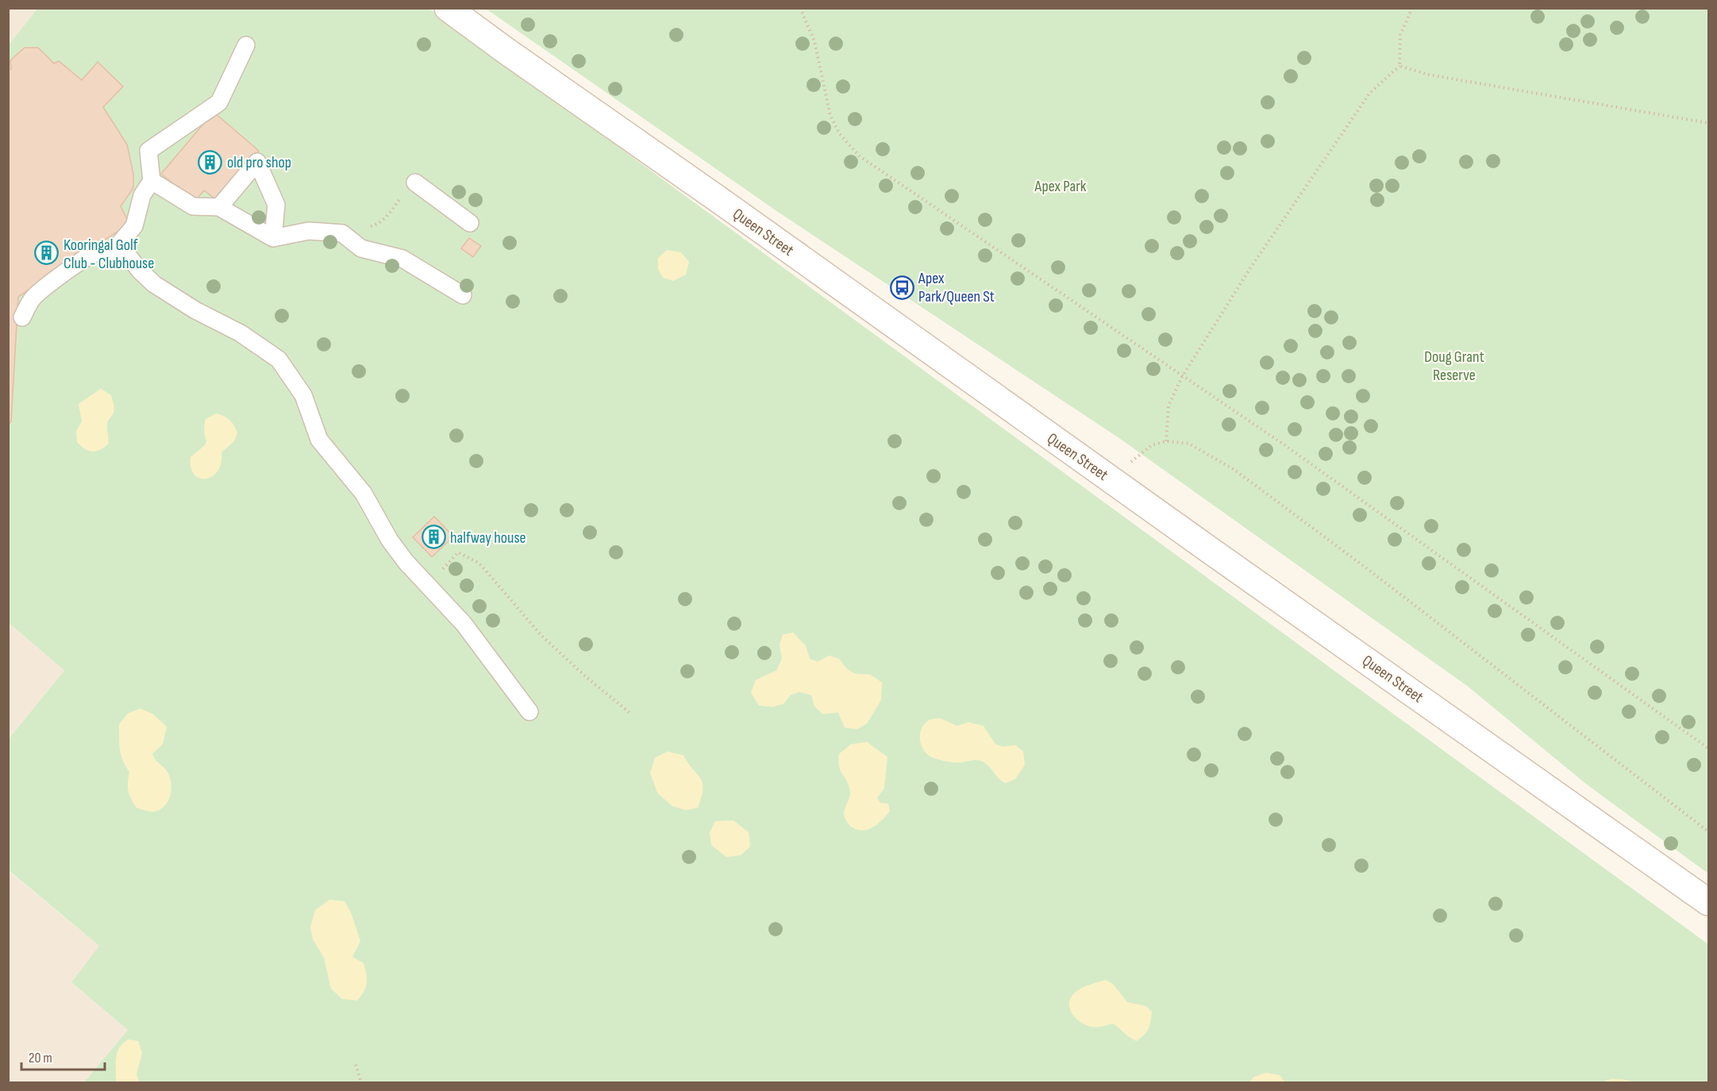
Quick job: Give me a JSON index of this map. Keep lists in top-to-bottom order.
{
  "streets": {
    "main road": ["Queen Street"]
  },
  "parks": ["Apex Park", "Doug Grant Reserve"],
  "places": {
    "building": ["old pro shop", "Kooringal Golf Club - Clubhouse", "halfway house"],
    "bus stop": ["Apex Park/Queen St"]
  },
  "scale_bar": "20 m"
}
